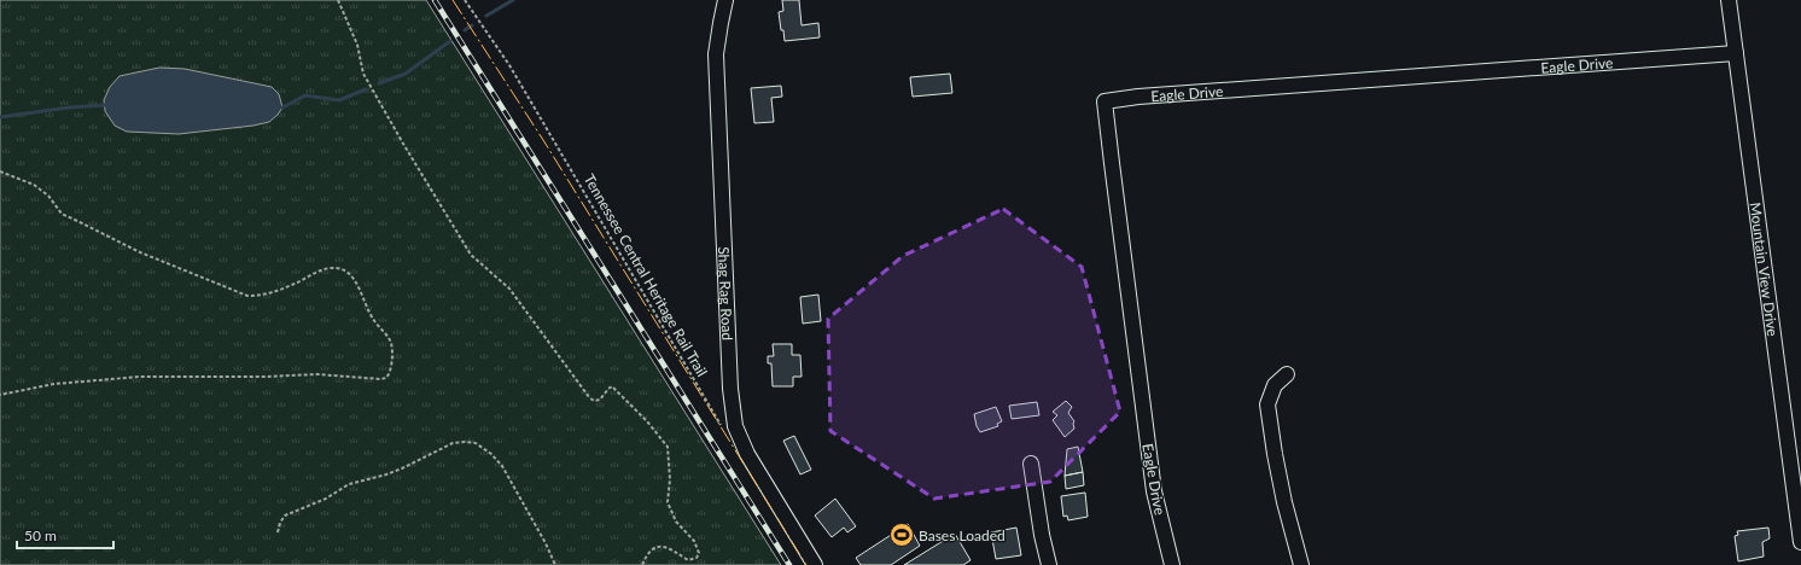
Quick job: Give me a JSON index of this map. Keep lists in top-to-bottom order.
{
  "streets": {
    "street": ["Eagle Drive", "Mountain View Drive", "Shag Rag Road"],
    "path": ["Tennessee Central Heritage Rail Trail"]
  },
  "crossings": [
    ["Eagle Drive", "Mountain View Drive"]
  ],
  "places": {
    "sports": ["Bases Loaded"]
  },
  "scale_bar": "50 m"
}
